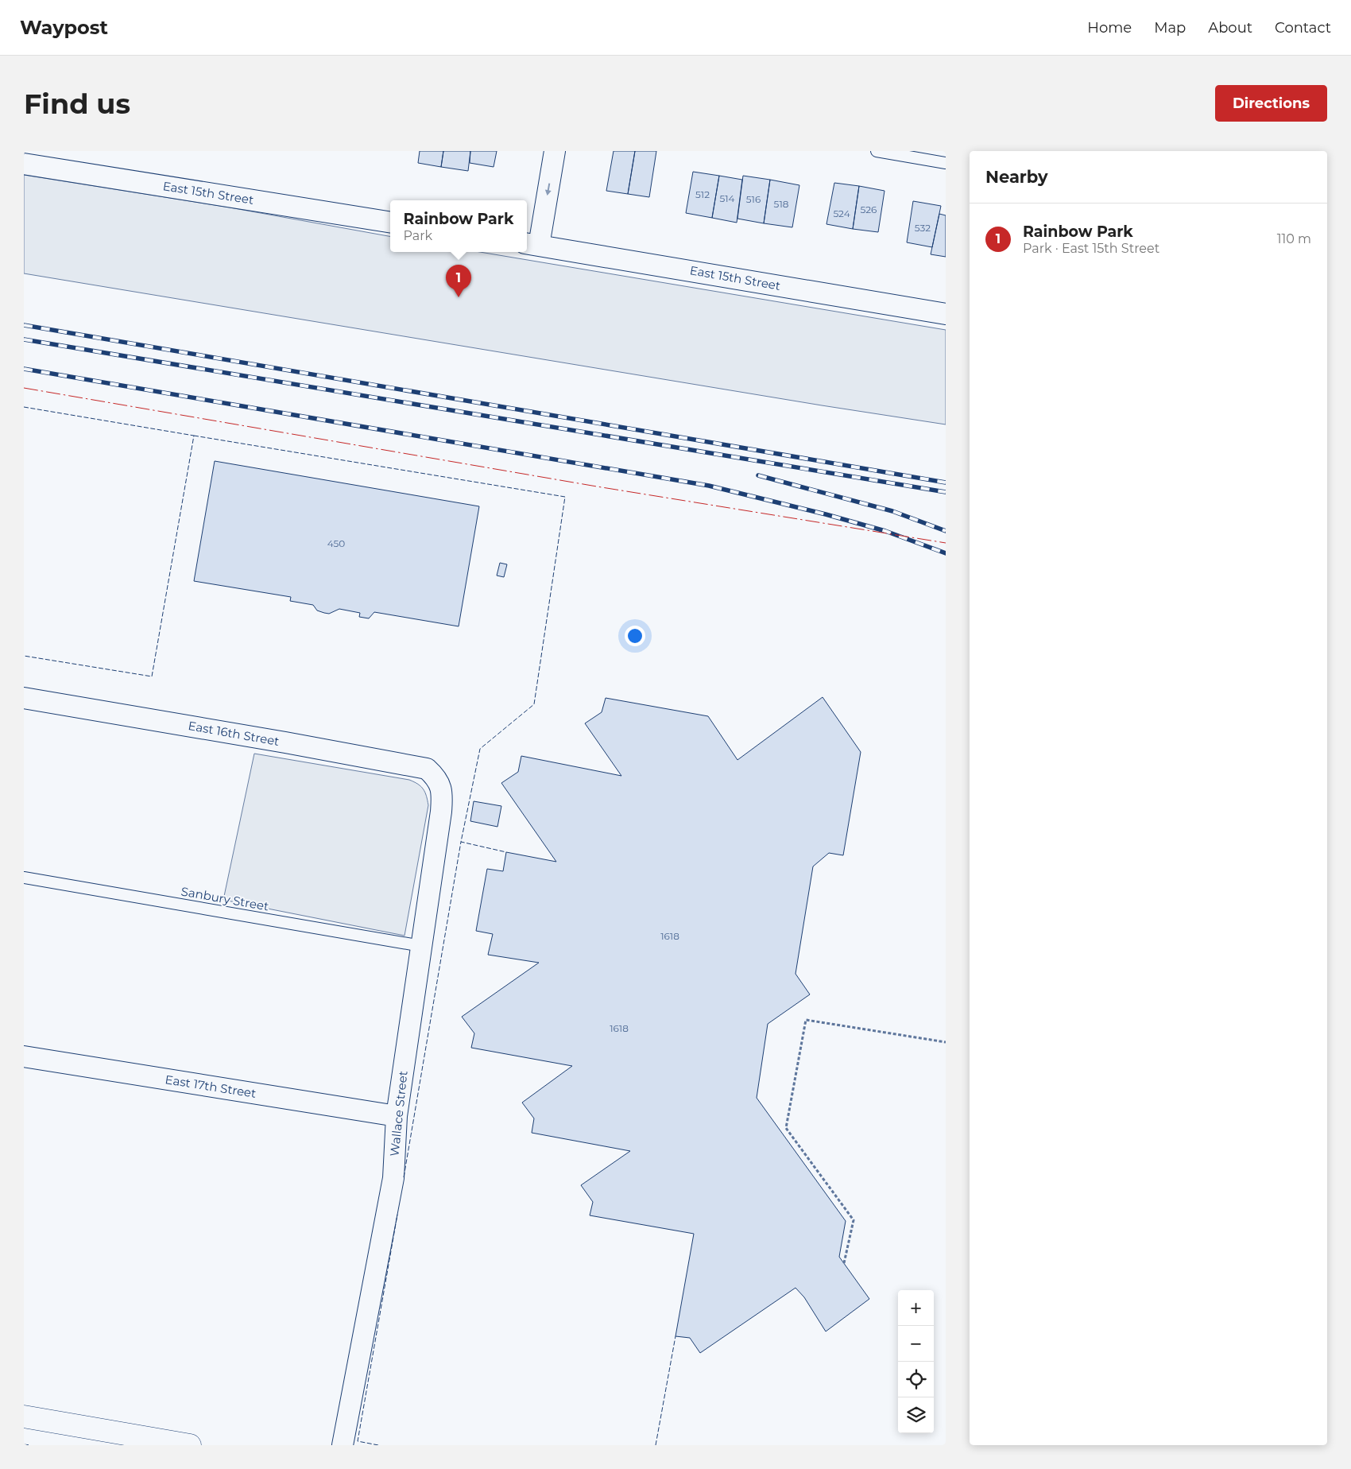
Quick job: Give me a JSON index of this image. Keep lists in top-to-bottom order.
{
  "streets": {
    "street": [
      "East 15th Street",
      "East 16th Street",
      "East 17th Street",
      "Wallace Street"
    ],
    "lane": ["Sanbury Street"]
  },
  "crossings": [
    ["East 16th Street", "Wallace Street"],
    ["Sanbury Street", "Wallace Street"],
    ["East 17th Street", "Wallace Street"]
  ],
  "house_numbers": [
    "512",
    "514",
    "516",
    "518",
    "526",
    "524",
    "532",
    "450",
    "1618",
    "1618"
  ],
  "page": {
    "header": "Waypost",
    "nav": [
      "Home",
      "Map",
      "About",
      "Contact"
    ],
    "buttons": "Directions",
    "title": "Find us",
    "heading": "Nearby",
    "popup": ["Rainbow Park", "Park"],
    "list": [
      {
        "mark": "1",
        "name": "Rainbow Park",
        "note": "Park · East 15th Street",
        "value": "110 m"
      }
    ],
    "pins": "1",
    "map_buttons": ["+", "−"]
  }
}
